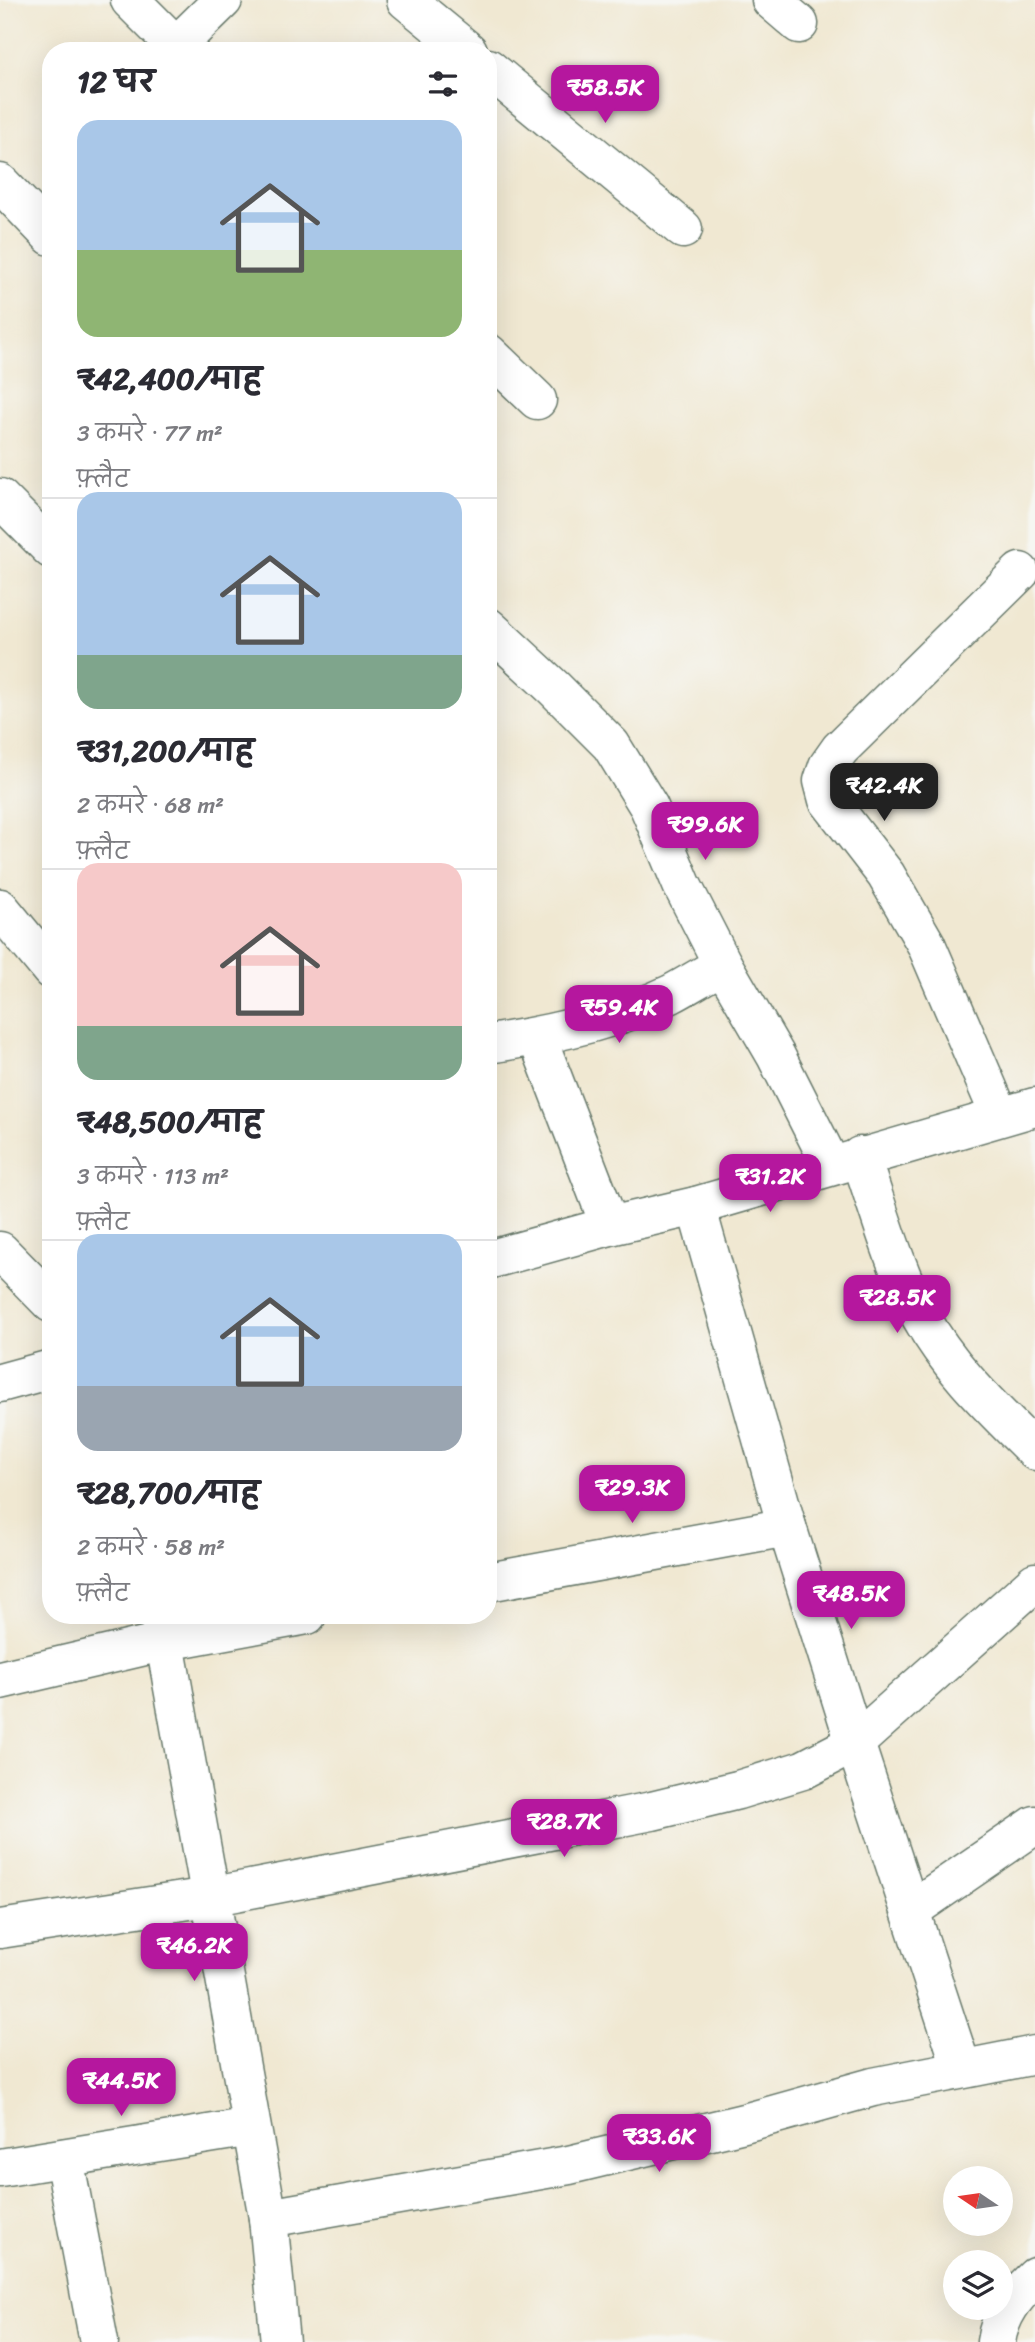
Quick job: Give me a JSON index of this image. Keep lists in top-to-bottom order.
{
  "north": "left",
  "page": {
    "heading": "12 घर",
    "price": [
      "₹58.5K",
      "₹42.4K",
      "₹99.6K",
      "₹59.4K",
      "₹31.2K",
      "₹28.5K",
      "₹29.3K",
      "₹48.5K",
      "₹28.7K",
      "₹46.2K",
      "₹44.5K",
      "₹33.6K"
    ],
    "list": [
      {
        "name": "₹42,400/माह",
        "note": "3 कमरे · 77 m² · फ़्लैट"
      },
      {
        "name": "₹31,200/माह",
        "note": "2 कमरे · 68 m² · फ़्लैट"
      },
      {
        "name": "₹48,500/माह",
        "note": "3 कमरे · 113 m² · फ़्लैट"
      },
      {
        "name": "₹28,700/माह",
        "note": "2 कमरे · 58 m² · फ़्लैट"
      }
    ]
  }
}
